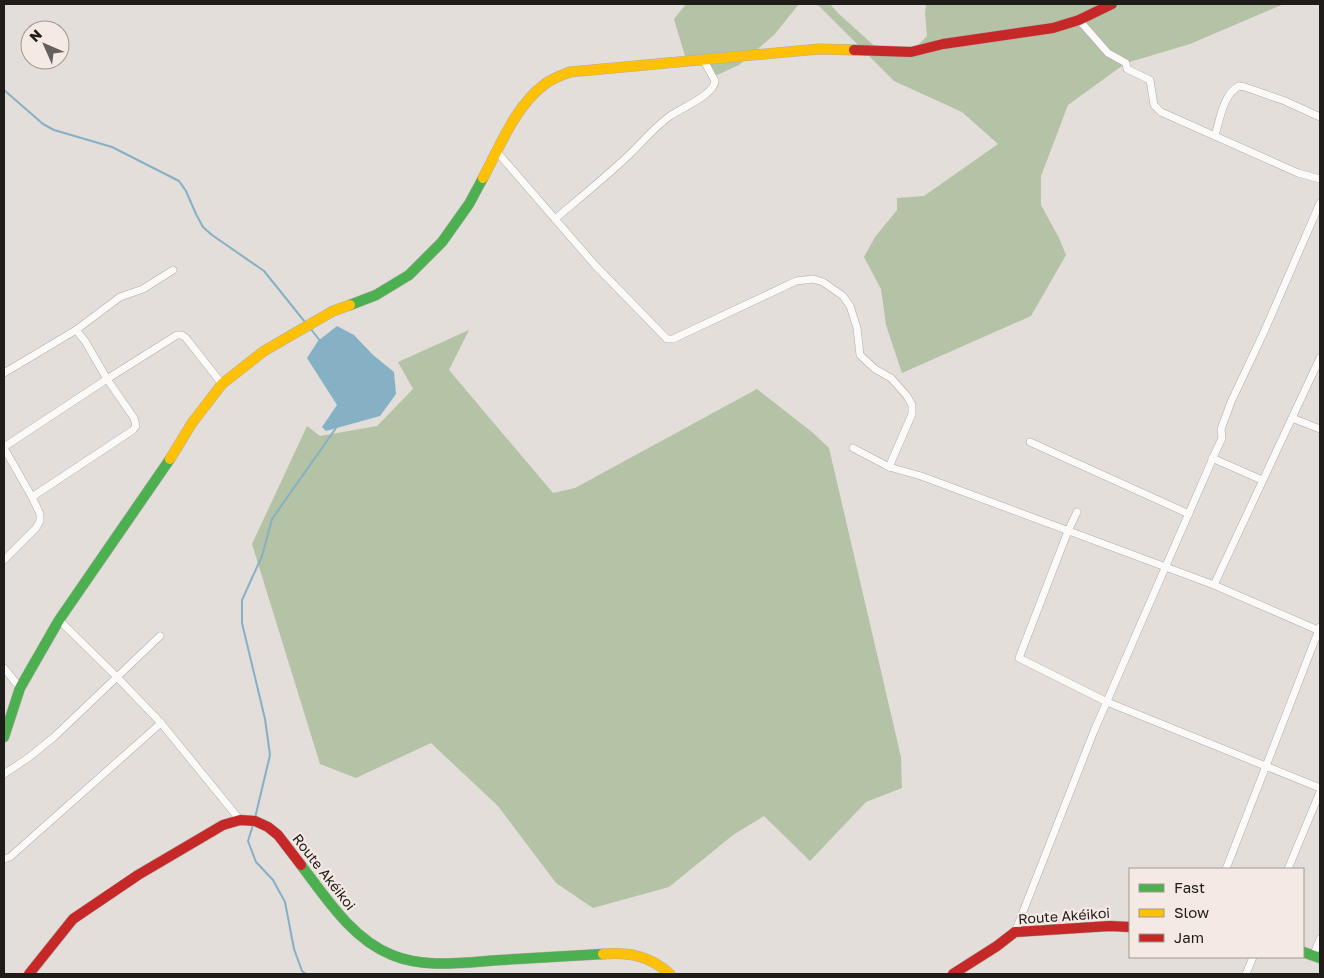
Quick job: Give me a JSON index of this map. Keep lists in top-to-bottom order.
{
  "streets": {
    "street": ["Route Akéikoi"]
  },
  "legend": ["Fast", "Slow", "Jam"],
  "north": "top left"
}
